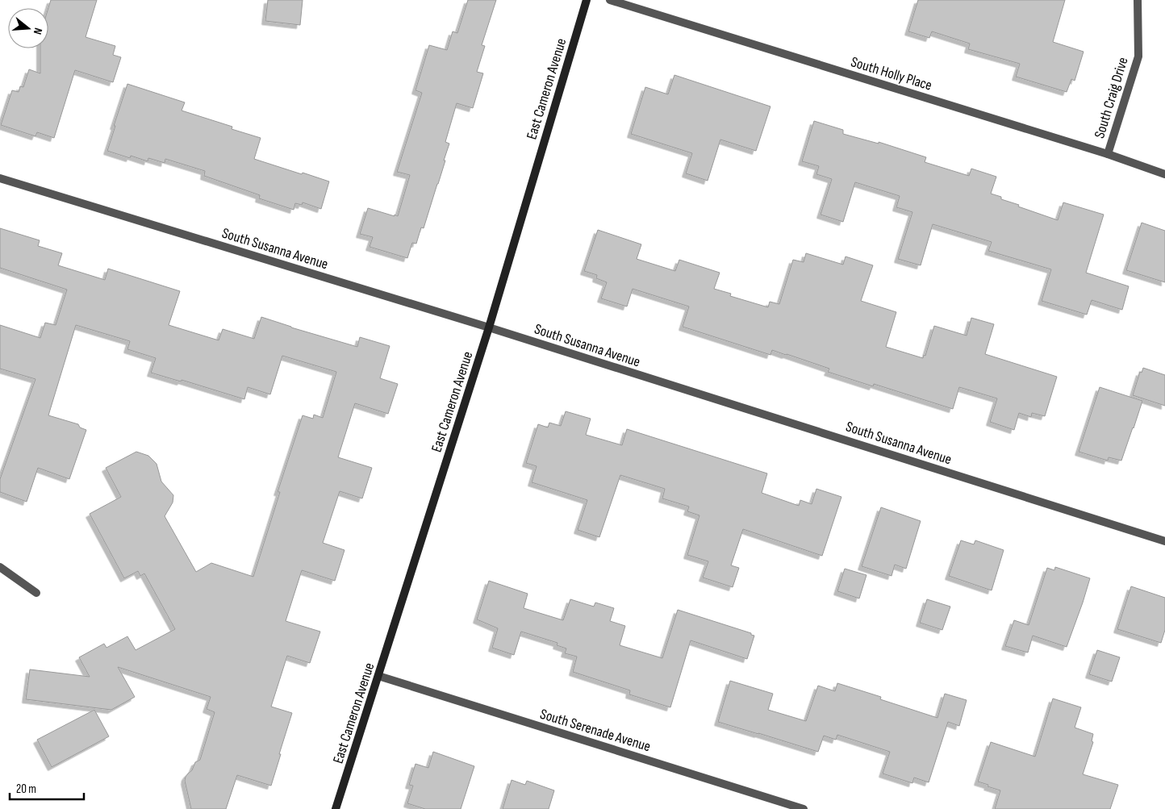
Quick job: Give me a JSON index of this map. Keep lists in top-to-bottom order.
{
  "streets": {
    "main road": ["East Cameron Avenue"],
    "street": [
      "South Holly Place",
      "South Craig Drive",
      "South Susanna Avenue",
      "South Serenade Avenue"
    ]
  },
  "crossings": [
    ["South Holly Place", "South Craig Drive"],
    ["East Cameron Avenue", "South Susanna Avenue"],
    ["East Cameron Avenue", "South Serenade Avenue"]
  ],
  "scale_bar": "20 m",
  "north": "right"
}
